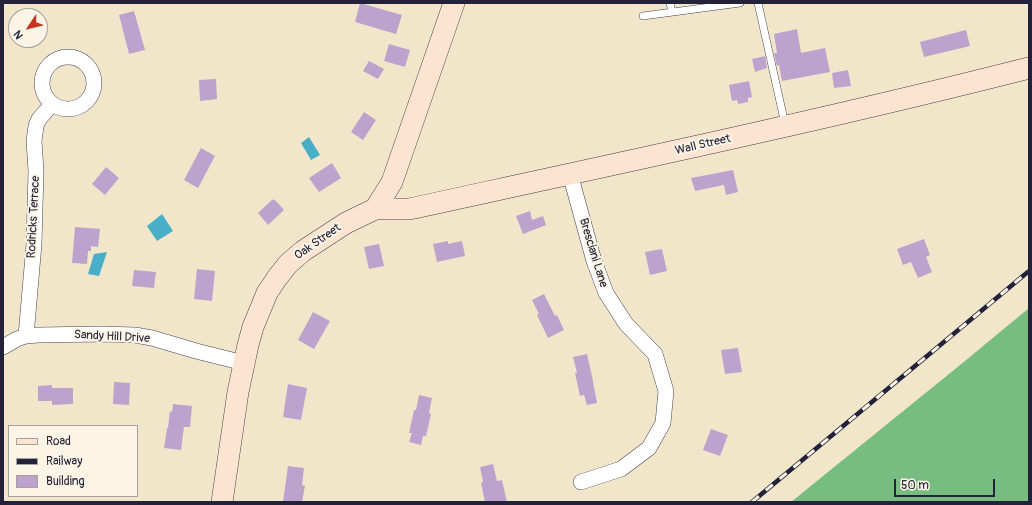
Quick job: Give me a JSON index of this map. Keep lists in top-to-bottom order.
{
  "streets": {
    "main road": ["Wall Street", "Oak Street"],
    "street": ["Rodricks Terrace", "Bresciani Lane", "Sandy Hill Drive"]
  },
  "crossings": [
    ["Wall Street", "Oak Street"],
    ["Wall Street", "Bresciani Lane"],
    ["Rodricks Terrace", "Sandy Hill Drive"],
    ["Oak Street", "Sandy Hill Drive"]
  ],
  "legend": ["Road", "Railway", "Building"],
  "scale_bar": "50 m",
  "north": "bottom left"
}
